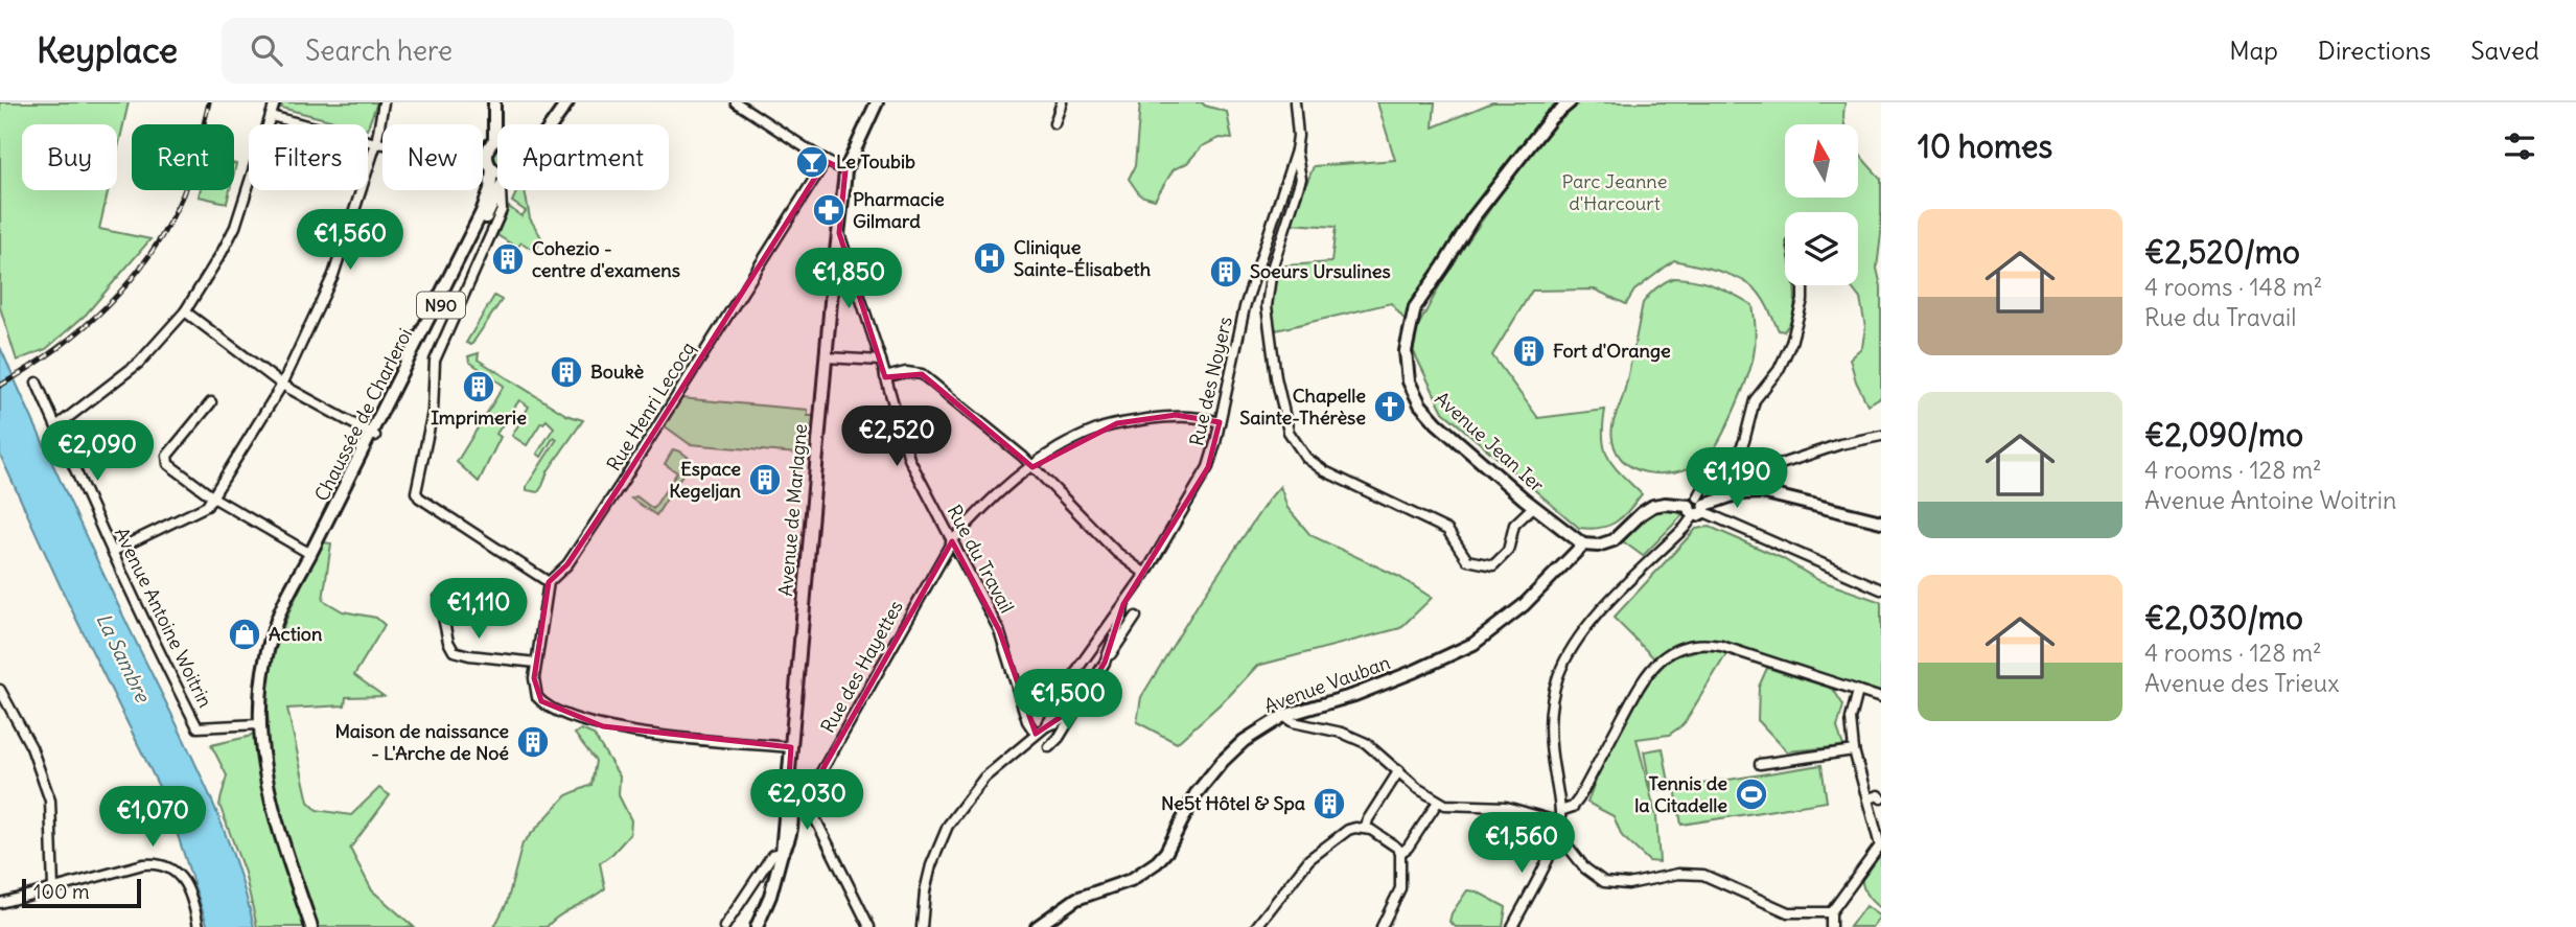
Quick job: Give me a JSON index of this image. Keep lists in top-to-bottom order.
{
  "streets": {
    "main road": [
      "N90",
      "Chaussée de Charleroi",
      "Avenue Jean Ier",
      "Avenue de Marlagne",
      "Avenue Vauban"
    ],
    "street": [
      "Rue des Noyers",
      "Rue Henri Lecocq",
      "Rue du Travail",
      "Avenue Antoine Woitrin",
      "Rue des Hayettes"
    ]
  },
  "crossings": [
    ["Rue des Noyers", "Rue du Travail"],
    ["Rue des Noyers", "Rue des Hayettes"],
    ["Chaussée de Charleroi", "Avenue Antoine Woitrin"],
    ["Avenue Jean Ier", "Avenue Vauban"],
    ["Avenue de Marlagne", "Rue du Travail"],
    ["Rue du Travail", "Rue des Hayettes"]
  ],
  "water": ["La Sambre"],
  "parks": ["Parc Jeanne d'Harcourt"],
  "places": {
    "bar": ["Le Toubib"],
    "pharmacy": ["Pharmacie Gilmard"],
    "hospital": ["Clinique Sainte-Élisabeth"],
    "building": [
      "Cohezio - centre d'examens",
      "Soeurs Ursulines",
      "Fort d'Orange",
      "Boukè",
      "Imprimerie",
      "Espace Kegeljan",
      "Maison de naissance - L'Arche de Noé",
      "Ne5t Hôtel & Spa"
    ],
    "church": ["Chapelle Sainte-Thérèse"],
    "shop": ["Action"],
    "sports": ["Tennis de la Citadelle"]
  },
  "scale_bar": "100 m",
  "north": "top",
  "page": {
    "header": "Keyplace",
    "search": "Search here",
    "nav": ["Map", "Directions", "Saved"],
    "heading": "10 homes",
    "chip": [
      "Buy",
      "Rent",
      "Filters",
      "New",
      "Apartment"
    ],
    "list": [
      {
        "name": "€2,520/mo",
        "note": "4 rooms · 148 m² · Rue du Travail"
      },
      {
        "name": "€2,090/mo",
        "note": "4 rooms · 128 m² · Avenue Antoine Woitrin"
      },
      {
        "name": "€2,030/mo",
        "note": "4 rooms · 128 m² · Avenue des Trieux"
      }
    ],
    "price": [
      "€1,560",
      "€1,850",
      "€2,520",
      "€2,090",
      "€1,190",
      "€1,110",
      "€1,500",
      "€2,030",
      "€1,070",
      "€1,560"
    ],
    "scale": "100 m"
  }
}
